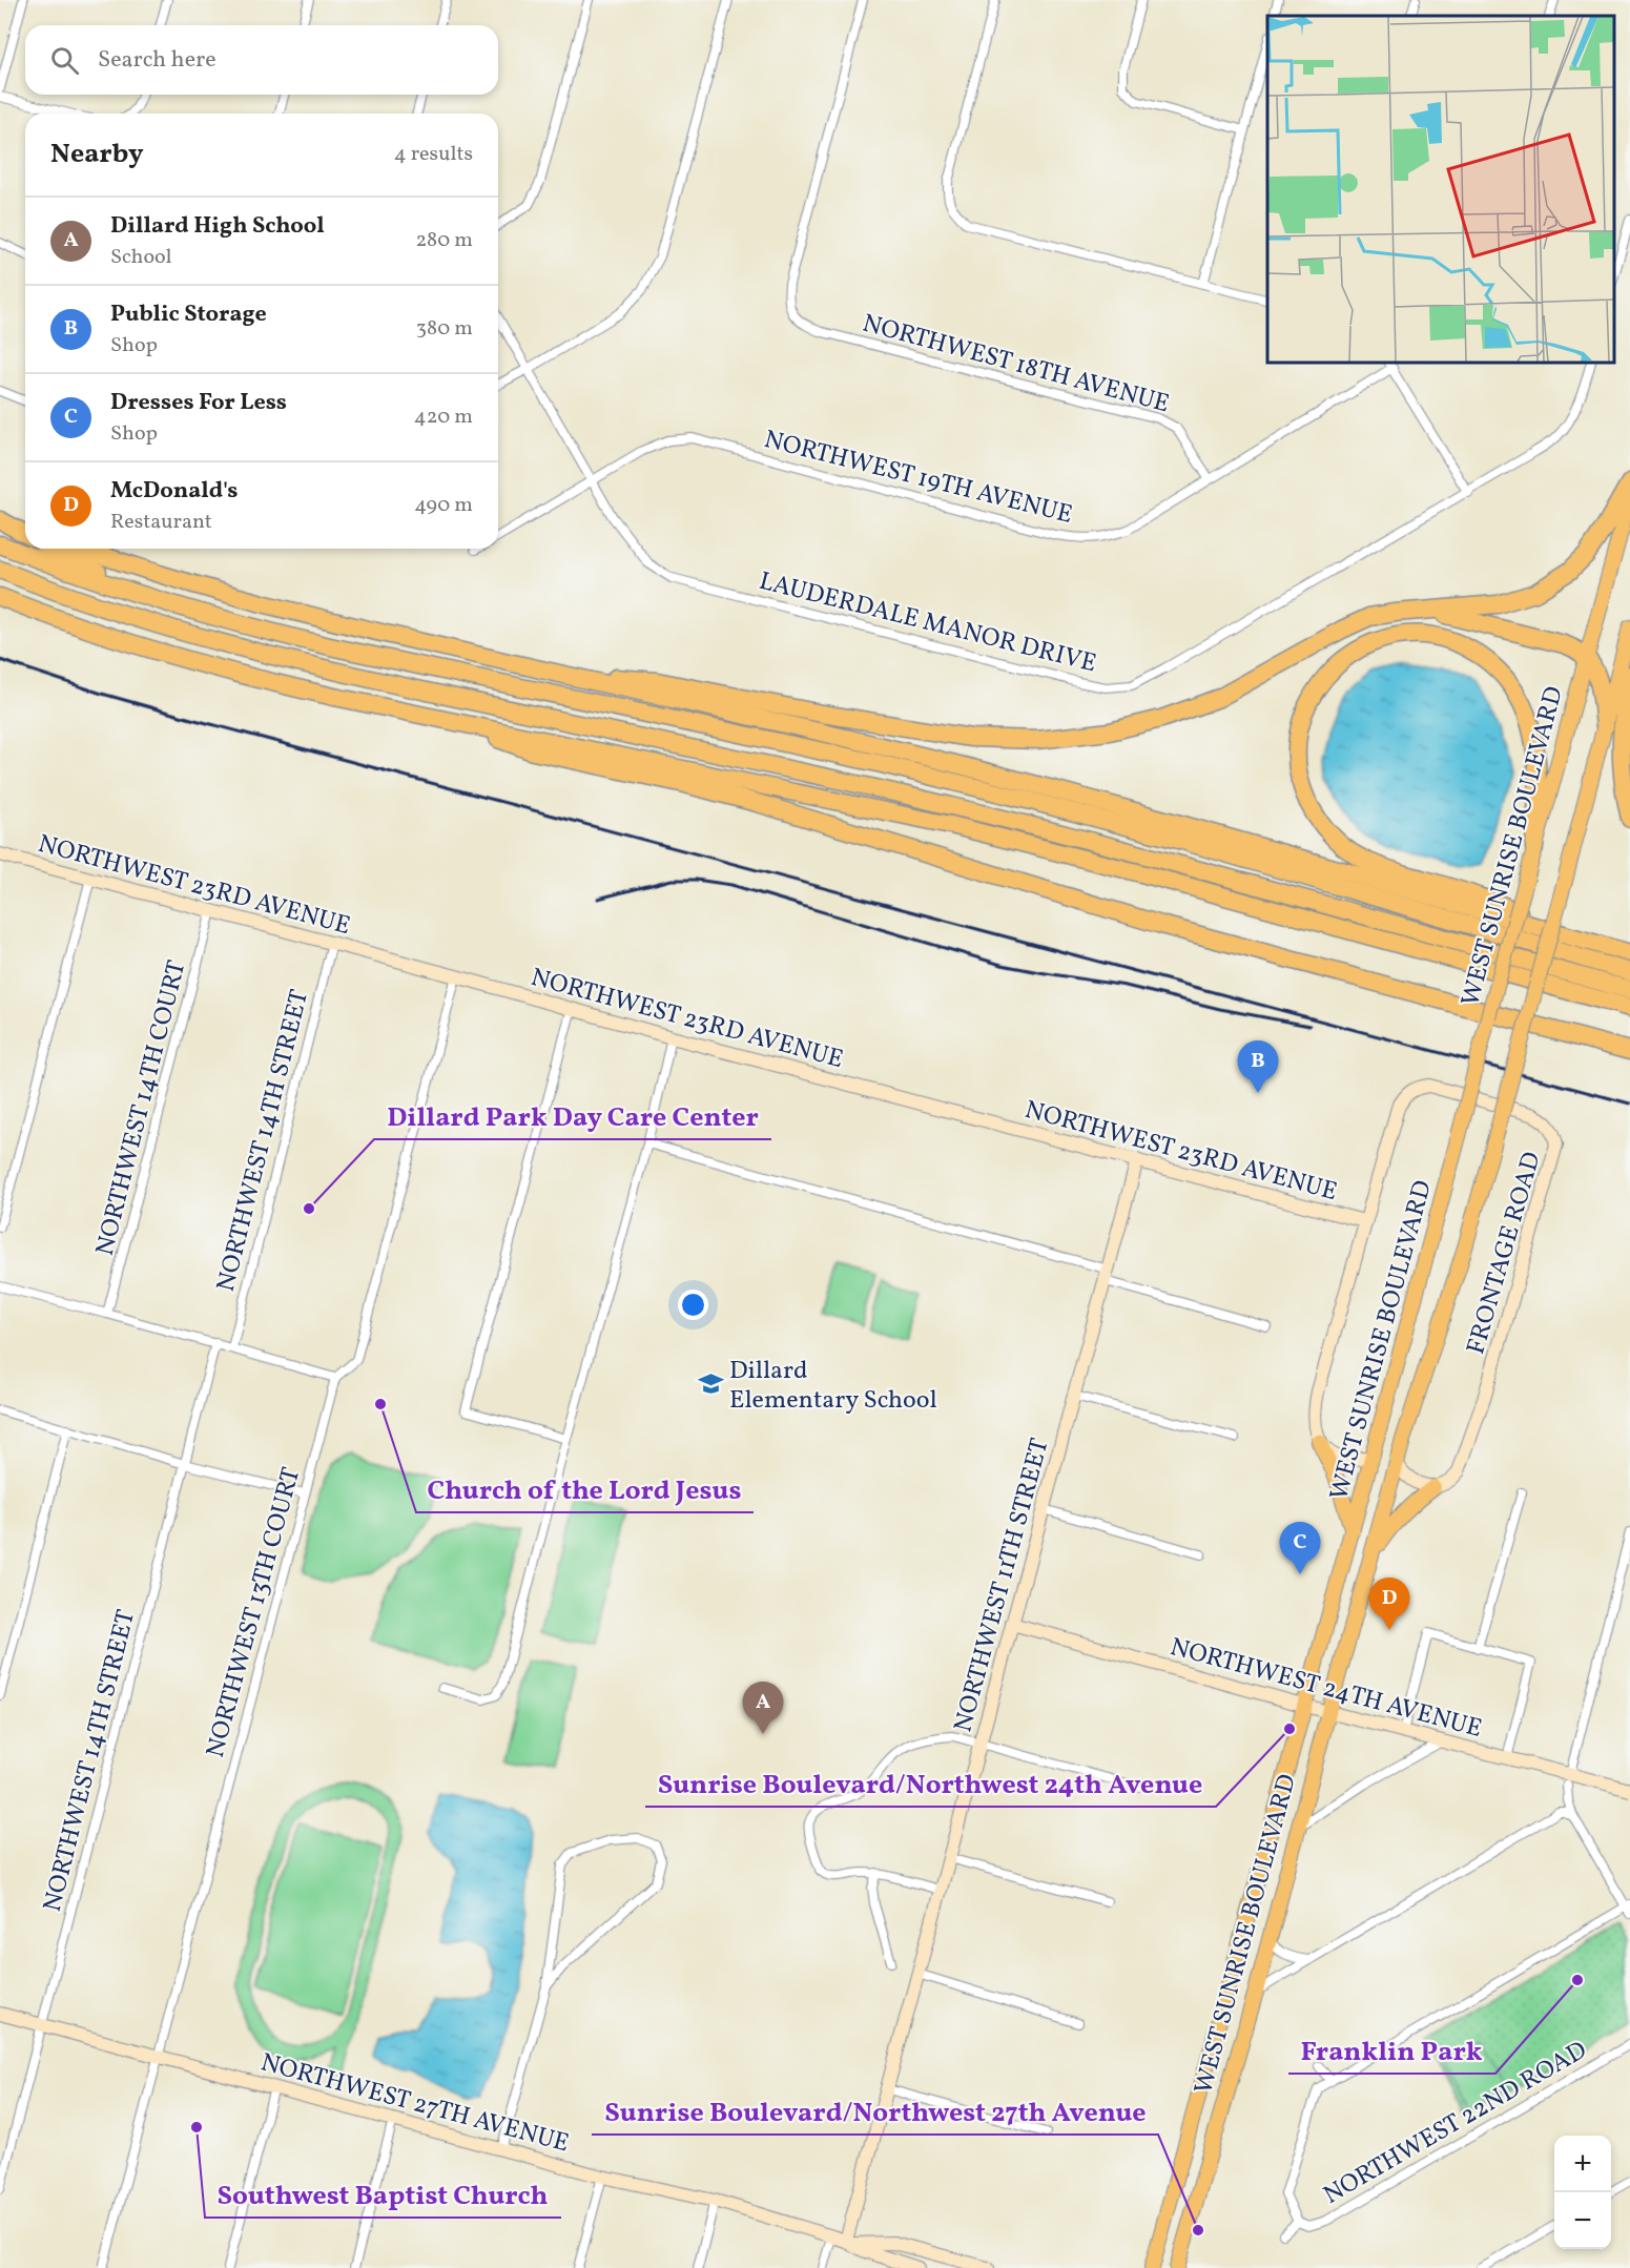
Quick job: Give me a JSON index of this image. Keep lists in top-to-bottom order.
{
  "streets": {
    "main road": ["WEST SUNRISE BOULEVARD"],
    "street": [
      "NORTHWEST 18TH AVENUE",
      "NORTHWEST 19TH AVENUE",
      "LAUDERDALE MANOR DRIVE",
      "NORTHWEST 23RD AVENUE",
      "NORTHWEST 14TH COURT",
      "NORTHWEST 14TH STREET",
      "FRONTAGE ROAD",
      "NORTHWEST 11TH STREET",
      "NORTHWEST 13TH COURT",
      "NORTHWEST 24TH AVENUE",
      "NORTHWEST 27TH AVENUE",
      "NORTHWEST 22ND ROAD"
    ]
  },
  "crossings": [
    ["NORTHWEST 18TH AVENUE", "NORTHWEST 19TH AVENUE"],
    ["NORTHWEST 19TH AVENUE", "LAUDERDALE MANOR DRIVE"],
    ["WEST SUNRISE BOULEVARD", "NORTHWEST 24TH AVENUE"],
    ["NORTHWEST 23RD AVENUE", "NORTHWEST 14TH COURT"],
    ["NORTHWEST 23RD AVENUE", "NORTHWEST 14TH STREET"],
    ["NORTHWEST 23RD AVENUE", "FRONTAGE ROAD"],
    ["NORTHWEST 23RD AVENUE", "NORTHWEST 11TH STREET"],
    ["NORTHWEST 14TH STREET", "NORTHWEST 27TH AVENUE"],
    ["NORTHWEST 11TH STREET", "NORTHWEST 24TH AVENUE"],
    ["NORTHWEST 11TH STREET", "NORTHWEST 27TH AVENUE"],
    ["NORTHWEST 13TH COURT", "NORTHWEST 27TH AVENUE"]
  ],
  "places": {
    "other": [
      "Dillard Park Day Care Center",
      "Church of the Lord Jesus",
      "Sunrise Boulevard/Northwest 24th Avenue",
      "Franklin Park",
      "Southwest Baptist Church",
      "Sunrise Boulevard/Northwest 27th Avenue"
    ],
    "school or university": ["Dillard Elementary School"]
  },
  "page": {
    "search": "Search here",
    "heading": ["Nearby", "4 results"],
    "list": [
      {
        "mark": "A",
        "name": "Dillard High School",
        "note": "School",
        "value": "280 m"
      },
      {
        "mark": "B",
        "name": "Public Storage",
        "note": "Shop",
        "value": "380 m"
      },
      {
        "mark": "C",
        "name": "Dresses For Less",
        "note": "Shop",
        "value": "420 m"
      },
      {
        "mark": "D",
        "name": "McDonald's",
        "note": "Restaurant",
        "value": "490 m"
      }
    ],
    "pins": [
      "B",
      "C",
      "D",
      "A"
    ],
    "map_buttons": ["+", "−"]
  }
}
